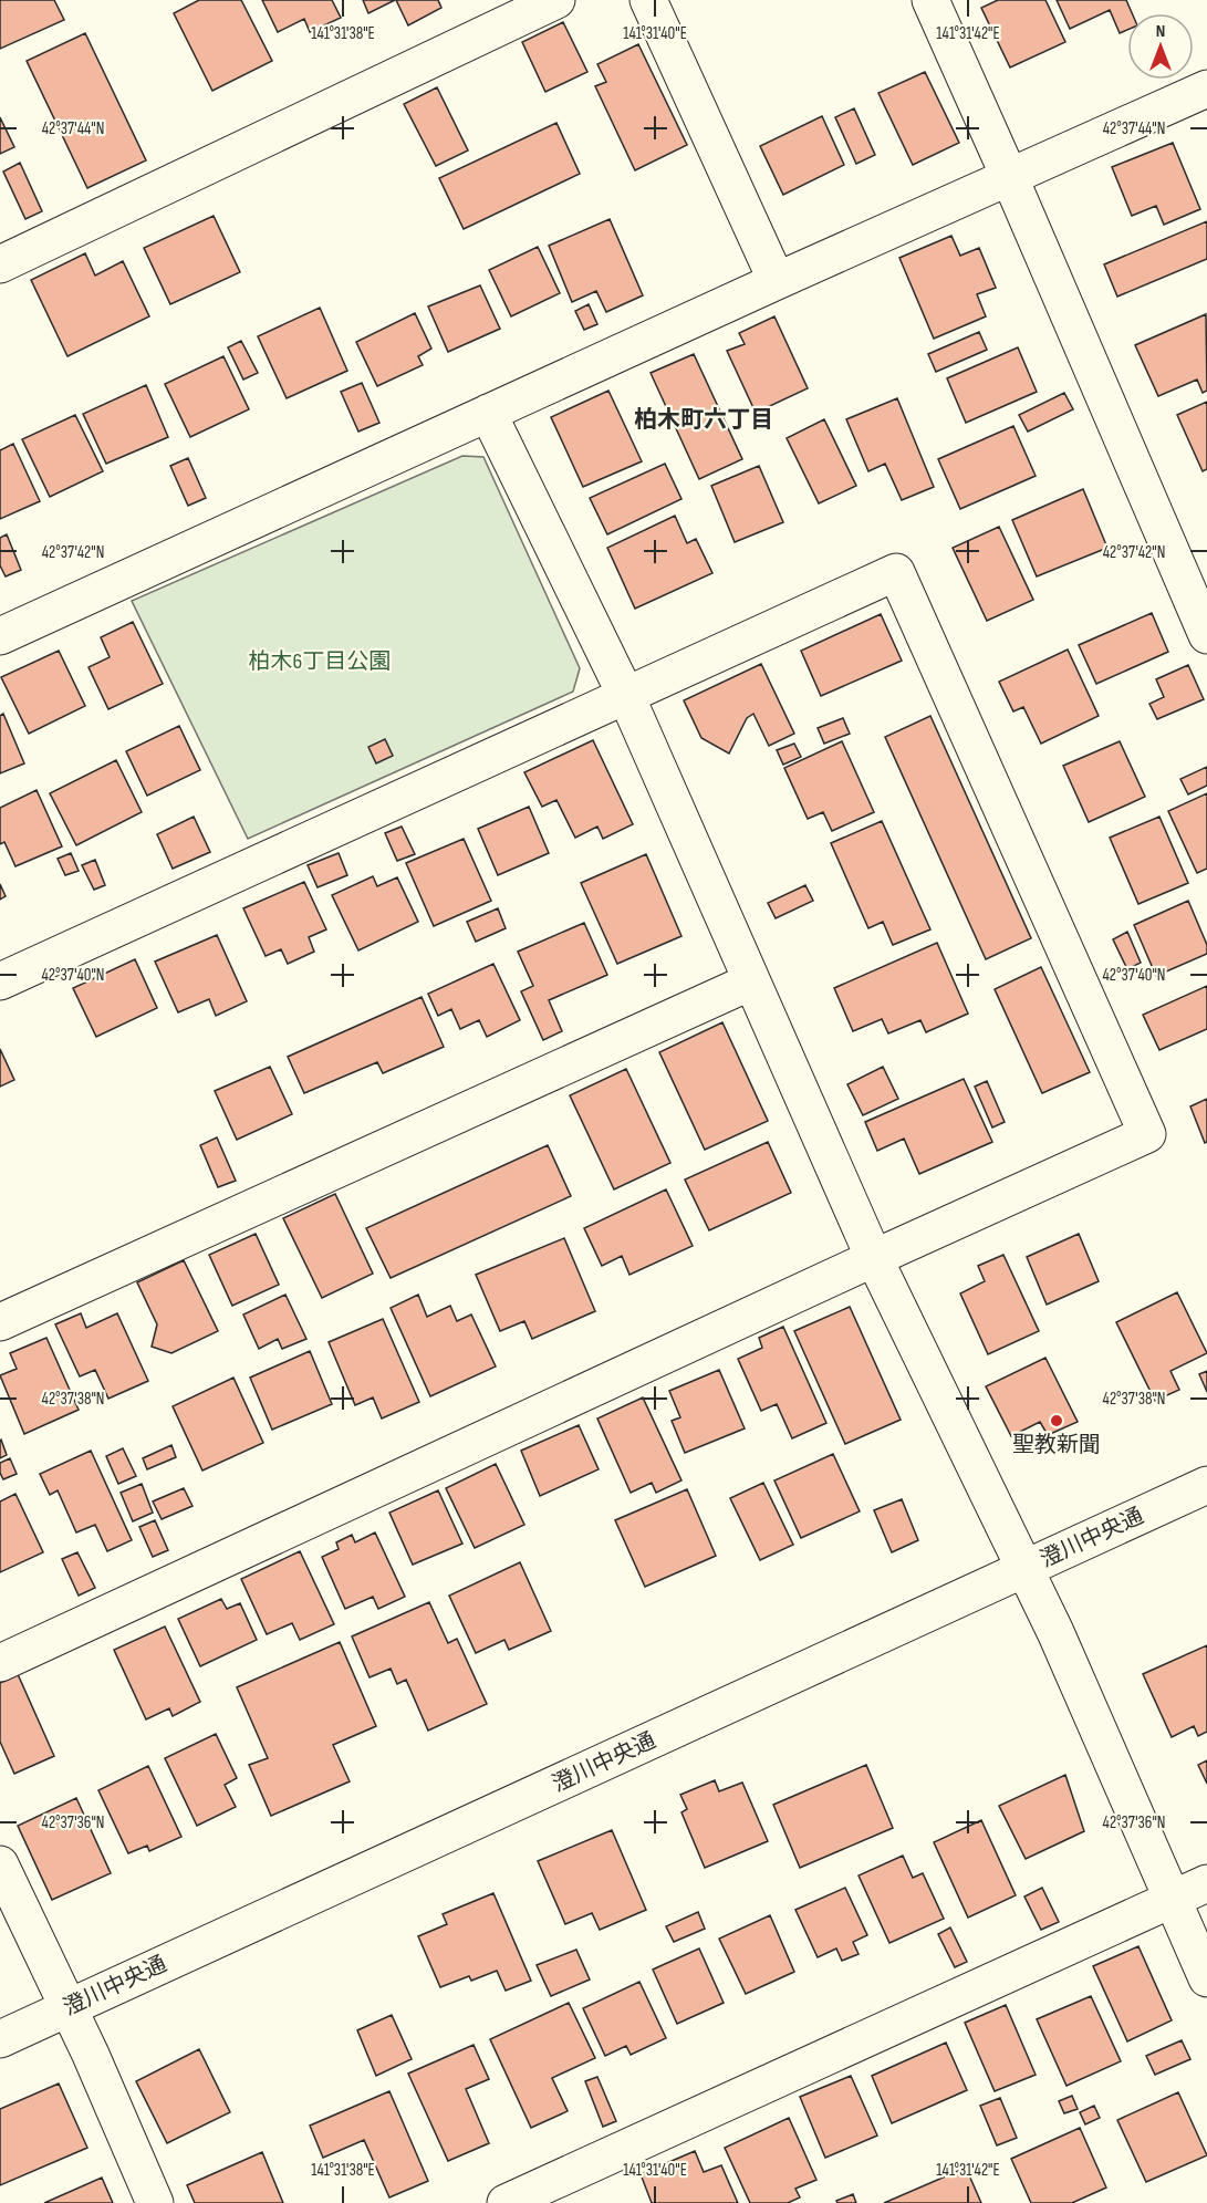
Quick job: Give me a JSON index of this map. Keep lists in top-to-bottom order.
{
  "streets": {
    "street": ["澄川中央通"]
  },
  "districts": ["柏木町六丁目"],
  "parks": ["柏木6丁目公園"],
  "places": ["聖教新聞"],
  "north": "top",
  "coordinates": [
    "141°31'38\"E",
    "141°31'40\"E",
    "141°31'42\"E",
    "42°37'44\"N",
    "42°37'42\"N",
    "42°37'40\"N",
    "42°37'38\"N",
    "42°37'36\"N"
  ]
}
